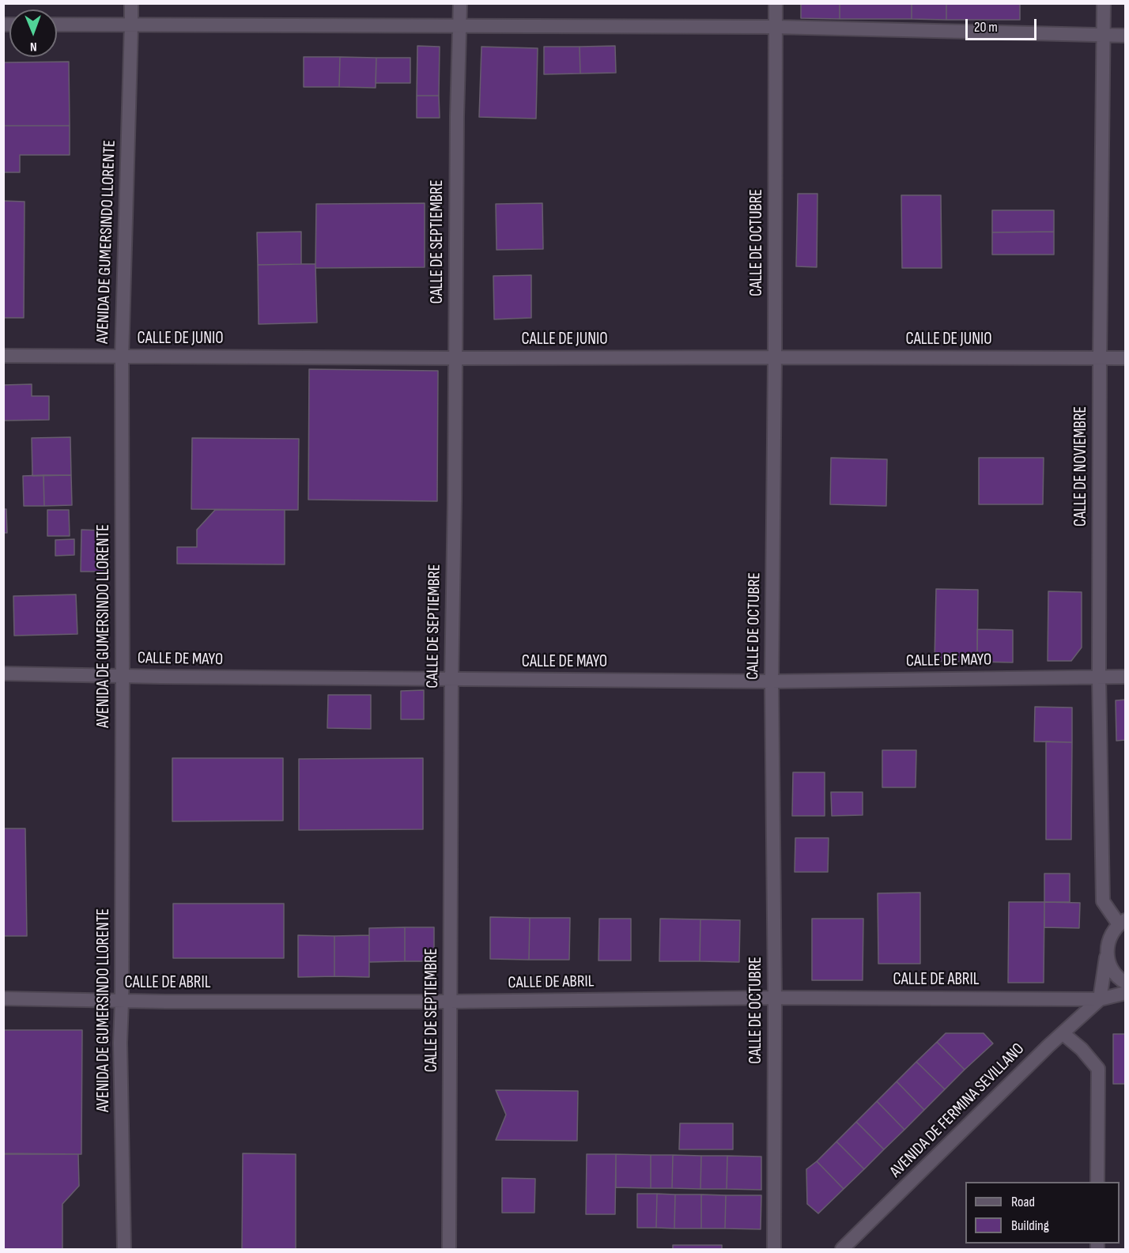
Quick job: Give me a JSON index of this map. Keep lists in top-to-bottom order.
{
  "streets": {
    "street": [
      "AVENIDA DE GUMERSINDO LLORENTE",
      "CALLE DE SEPTIEMBRE",
      "CALLE DE OCTUBRE",
      "CALLE DE JUNIO",
      "CALLE DE NOVIEMBRE",
      "CALLE DE MAYO",
      "CALLE DE ABRIL",
      "AVENIDA DE FERMINA SEVILLANO"
    ]
  },
  "crossings": [
    ["AVENIDA DE GUMERSINDO LLORENTE", "CALLE DE JUNIO"],
    ["AVENIDA DE GUMERSINDO LLORENTE", "CALLE DE MAYO"],
    ["AVENIDA DE GUMERSINDO LLORENTE", "CALLE DE ABRIL"],
    ["CALLE DE SEPTIEMBRE", "CALLE DE JUNIO"],
    ["CALLE DE SEPTIEMBRE", "CALLE DE MAYO"],
    ["CALLE DE SEPTIEMBRE", "CALLE DE ABRIL"],
    ["CALLE DE OCTUBRE", "CALLE DE JUNIO"],
    ["CALLE DE OCTUBRE", "CALLE DE MAYO"],
    ["CALLE DE OCTUBRE", "CALLE DE ABRIL"],
    ["CALLE DE JUNIO", "CALLE DE NOVIEMBRE"],
    ["CALLE DE NOVIEMBRE", "CALLE DE MAYO"],
    ["CALLE DE ABRIL", "AVENIDA DE FERMINA SEVILLANO"]
  ],
  "legend": ["Road", "Building"],
  "scale_bar": "20 m",
  "north": "bottom"
}
